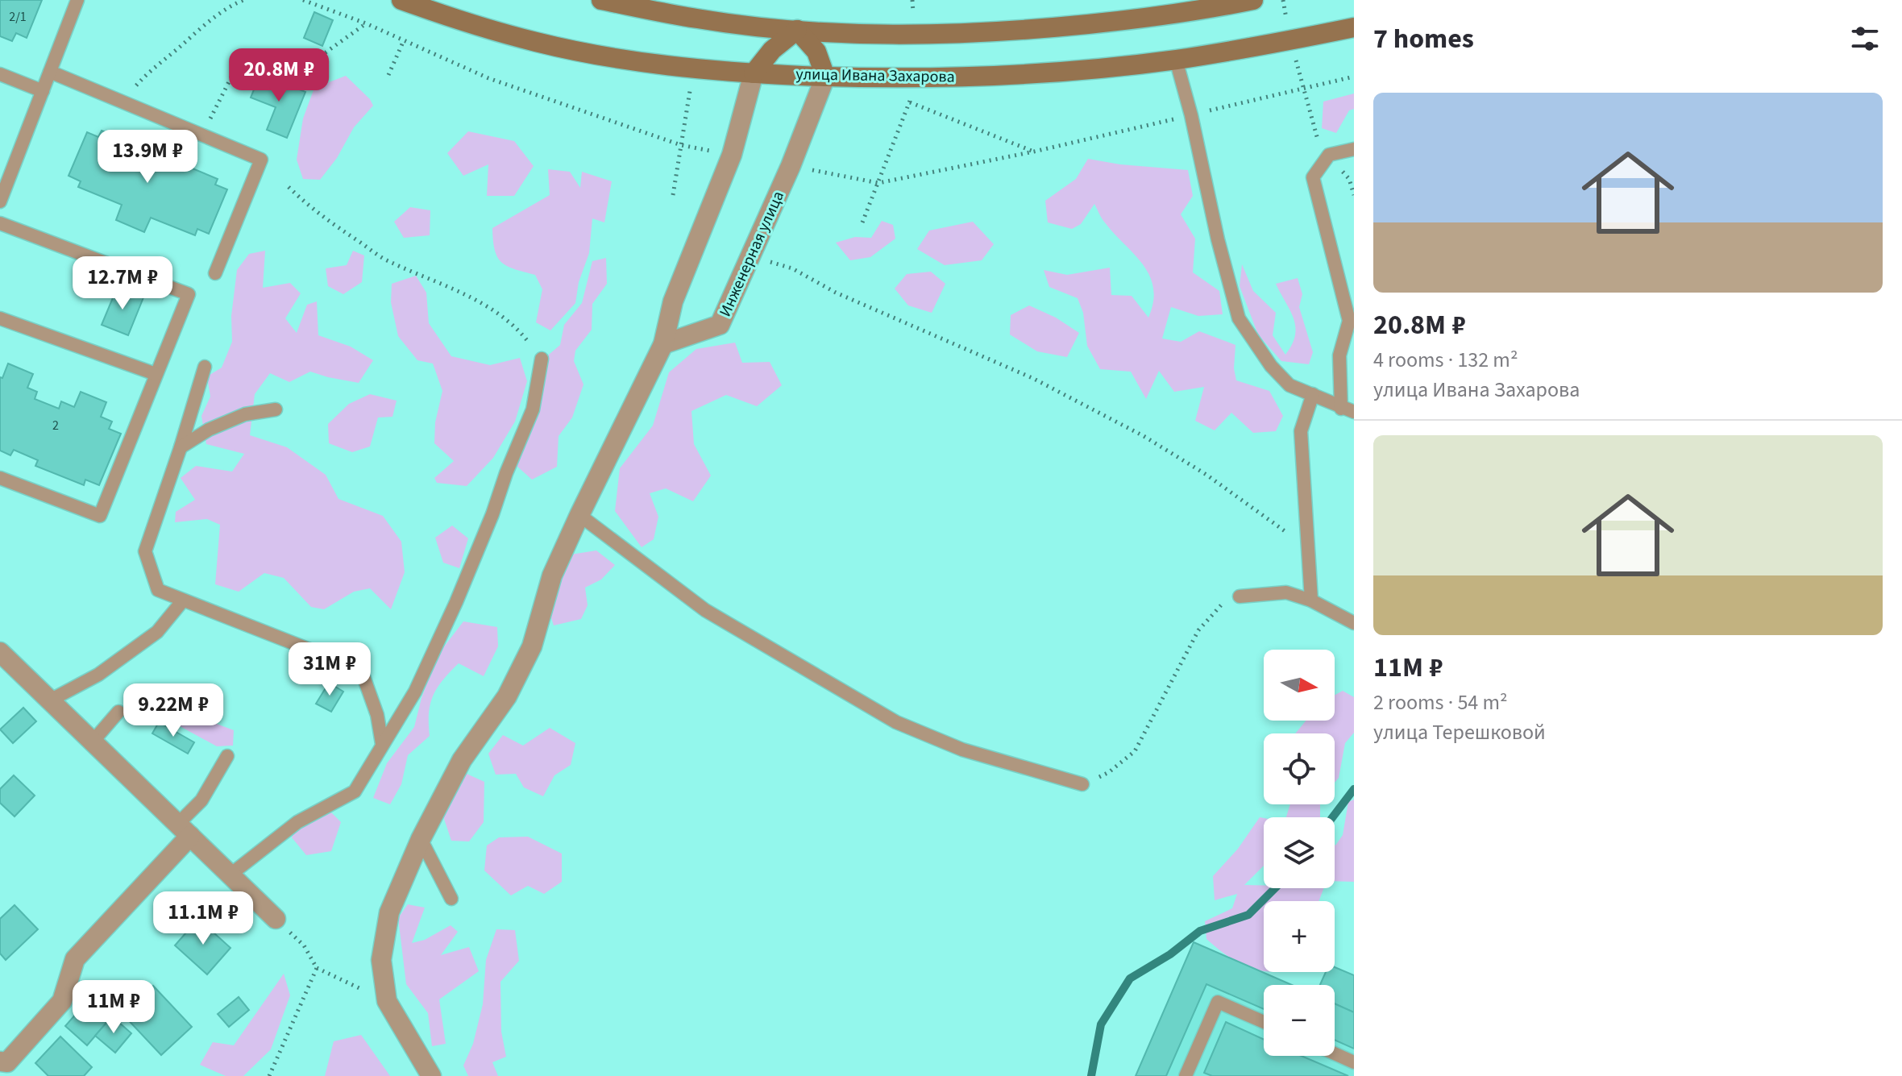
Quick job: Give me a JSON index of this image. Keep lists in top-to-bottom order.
{
  "streets": {
    "main road": ["улица Ивана Захарова"],
    "street": ["Инженерная улица"]
  },
  "crossings": [
    ["улица Ивана Захарова", "Инженерная улица"]
  ],
  "house_numbers": ["2/1", "2"],
  "north": "right",
  "page": {
    "heading": "7 homes",
    "price": [
      "20.8M ₽",
      "13.9M ₽",
      "12.7M ₽",
      "31M ₽",
      "9.22M ₽",
      "11.1M ₽",
      "11M ₽"
    ],
    "list": [
      {
        "name": "20.8M ₽",
        "note": "4 rooms · 132 m² · улица Ивана Захарова"
      },
      {
        "name": "11M ₽",
        "note": "2 rooms · 54 m² · улица Терешковой"
      }
    ],
    "map_buttons": ["+", "−"]
  }
}
